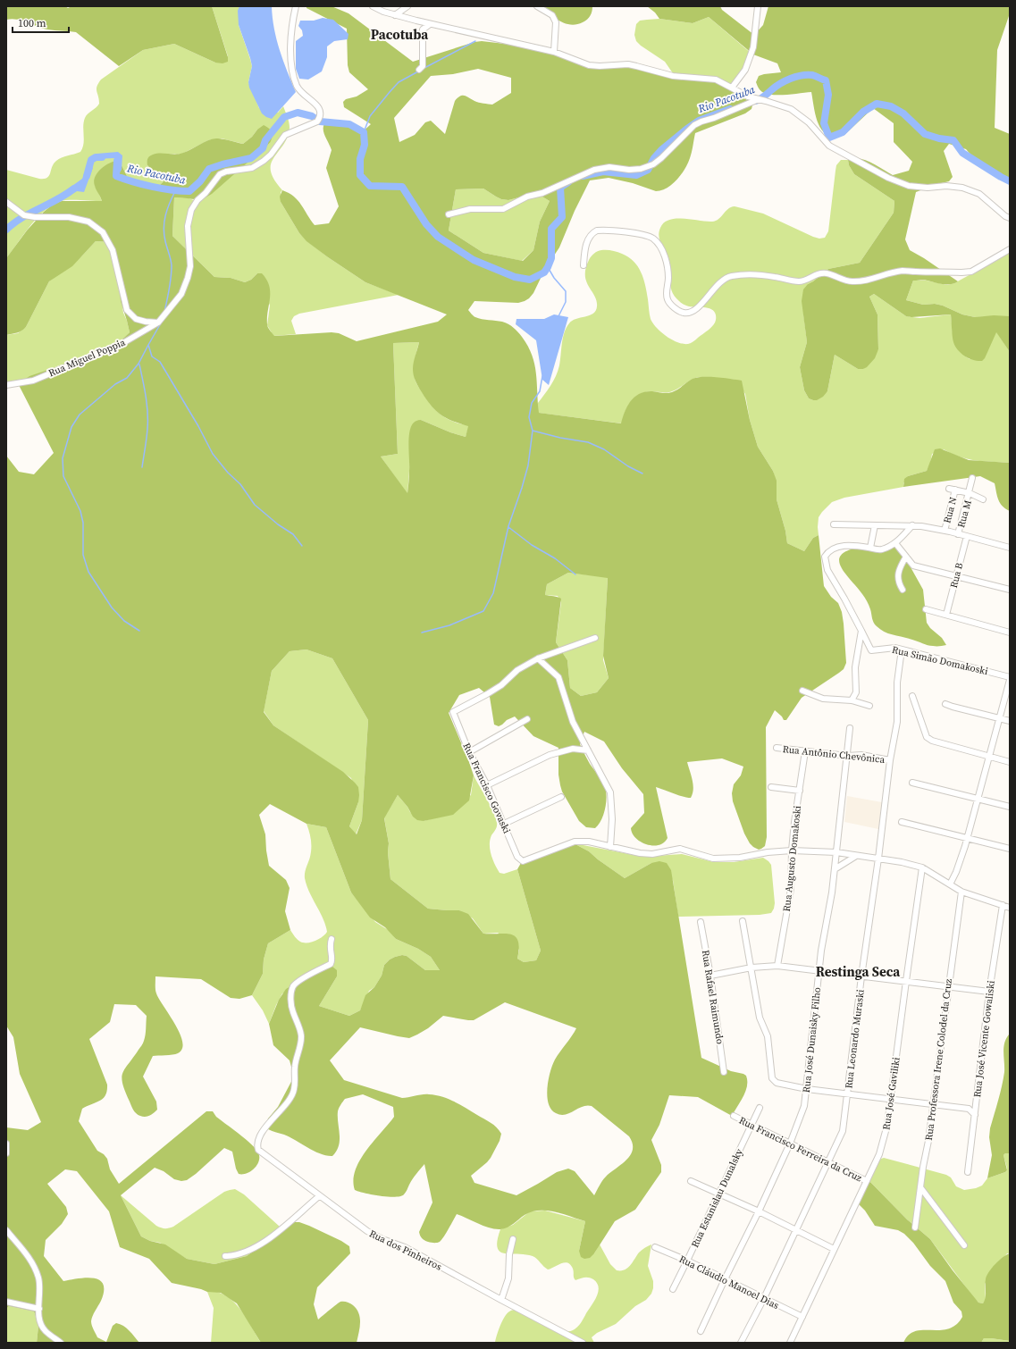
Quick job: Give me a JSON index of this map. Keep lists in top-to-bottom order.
{
  "streets": {
    "street": [
      "Rua Miguel Poppia",
      "Rua N",
      "Rua M",
      "Rua B",
      "Rua Simão Domakoski",
      "Rua Antônio Chevônica",
      "Rua Francisco Govaski",
      "Rua Augusto Domakoski",
      "Rua Rafael Raimundo",
      "Rua Leonardo Muraski",
      "Rua José Vicente Gowaliski",
      "Rua José Dunaisky Filho",
      "Rua Professora Irene Colodel da Cruz",
      "Rua José Gaviliki",
      "Rua Francisco Ferreira da Cruz",
      "Rua Estanislau Dunalsky",
      "Rua dos Pinheiros",
      "Rua Cláudio Manoel Dias"
    ]
  },
  "crossings": [
    ["Rua Simão Domakoski", "Rua Leonardo Muraski"],
    ["Rua Antônio Chevônica", "Rua Augusto Domakoski"],
    ["Rua Antônio Chevônica", "Rua Leonardo Muraski"],
    ["Rua Antônio Chevônica", "Rua José Dunaisky Filho"],
    ["Rua Leonardo Muraski", "Rua Francisco Ferreira da Cruz"],
    ["Rua Leonardo Muraski", "Rua Cláudio Manoel Dias"],
    ["Rua José Dunaisky Filho", "Rua Francisco Ferreira da Cruz"],
    ["Rua José Dunaisky Filho", "Rua Cláudio Manoel Dias"],
    ["Rua José Gaviliki", "Rua Francisco Ferreira da Cruz"],
    ["Rua José Gaviliki", "Rua Cláudio Manoel Dias"],
    ["Rua Francisco Ferreira da Cruz", "Rua Estanislau Dunalsky"],
    ["Rua Estanislau Dunalsky", "Rua Cláudio Manoel Dias"]
  ],
  "districts": ["Pacotuba", "Restinga Seca"],
  "water": ["Rio Pacotuba"],
  "scale_bar": "100 m"
}
